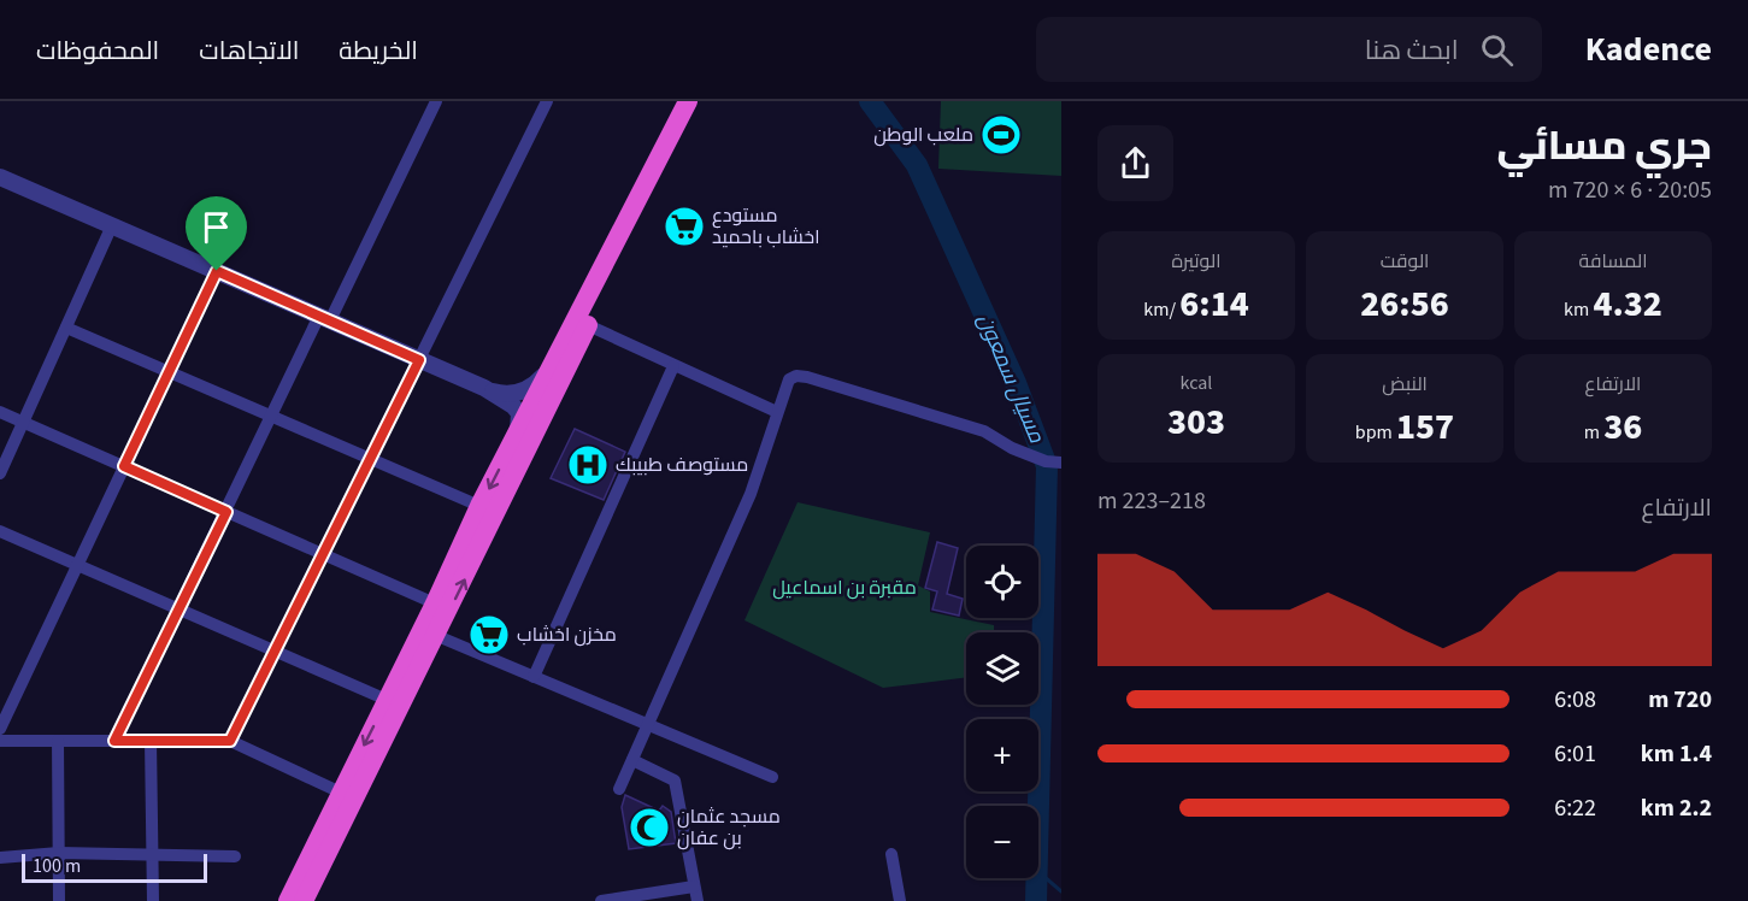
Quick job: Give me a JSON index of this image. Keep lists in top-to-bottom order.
{
  "water": ["مسيال سمعون"],
  "parks": ["مقبرة بن اسماعيل"],
  "places": {
    "sports": ["ملعب الوطن"],
    "supermarket": ["مستودع اخشاب باحميد", "مخزن اخشاب"],
    "hospital": ["مستوصف طبيبك"],
    "mosque": ["مسجد عثمان بن عفان"]
  },
  "scale_bar": "100 m",
  "page": {
    "header": "Kadence",
    "search": "ابحث هنا",
    "nav": ["الخريطة", "الاتجاهات", "المحفوظات"],
    "heading": ["جري مسائي", "20:05 · 6 × 720 m"],
    "stats": [
      ["المسافة", "4.32 km"],
      ["الوقت", "26:56"],
      ["الوتيرة", "6:14 /km"],
      ["الارتفاع", "36 m"],
      ["النبض", "157 bpm"],
      ["kcal", "303"]
    ],
    "chart": ["الارتفاع", "218–223 m"],
    "map_buttons": ["+", "−"],
    "list": [
      {
        "name": "720 m",
        "note": "6:08"
      },
      {
        "name": "1.4 km",
        "note": "6:01"
      },
      {
        "name": "2.2 km",
        "note": "6:22"
      }
    ],
    "scale": "100 m"
  }
}
